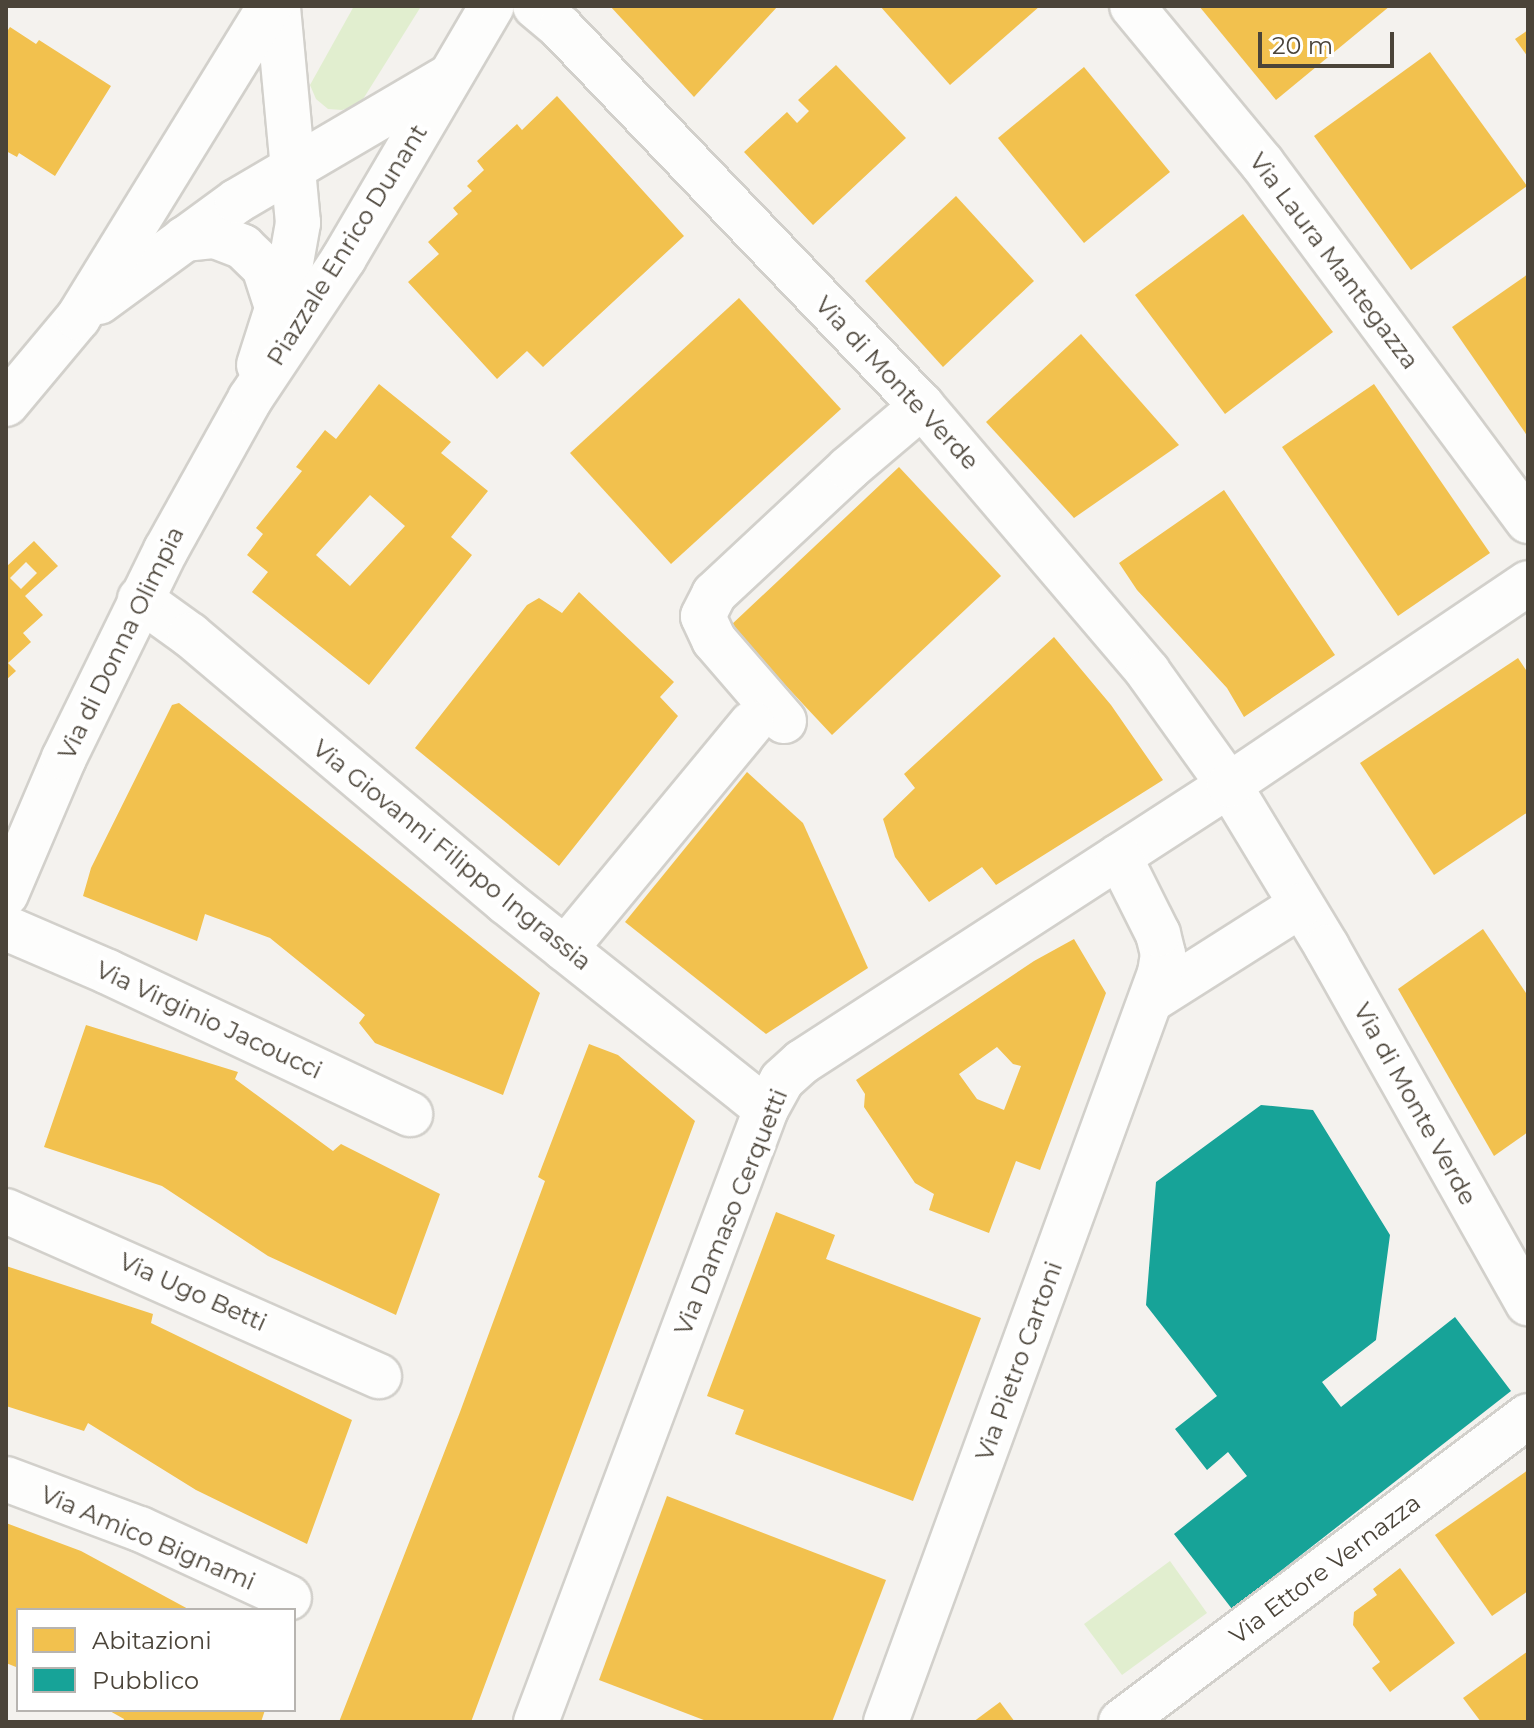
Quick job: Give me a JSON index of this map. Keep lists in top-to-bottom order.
{
  "streets": {
    "street": [
      "Piazzale Enrico Dunant",
      "Via Laura Mantegazza",
      "Via di Monte Verde",
      "Via di Donna Olimpia",
      "Via Giovanni Filippo Ingrassia",
      "Via Virginio Jacoucci",
      "Via Damaso Cerquetti",
      "Via Ugo Betti",
      "Via Pietro Cartoni",
      "Via Amico Bignami",
      "Via Ettore Vernazza"
    ]
  },
  "crossings": [
    ["Piazzale Enrico Dunant", "Via di Donna Olimpia"],
    ["Via di Monte Verde", "Via Damaso Cerquetti"],
    ["Via di Donna Olimpia", "Via Giovanni Filippo Ingrassia"],
    ["Via Giovanni Filippo Ingrassia", "Via Damaso Cerquetti"],
    ["Via Damaso Cerquetti", "Via Pietro Cartoni"]
  ],
  "legend": ["Abitazioni", "Pubblico"],
  "scale_bar": "20 m"
}
